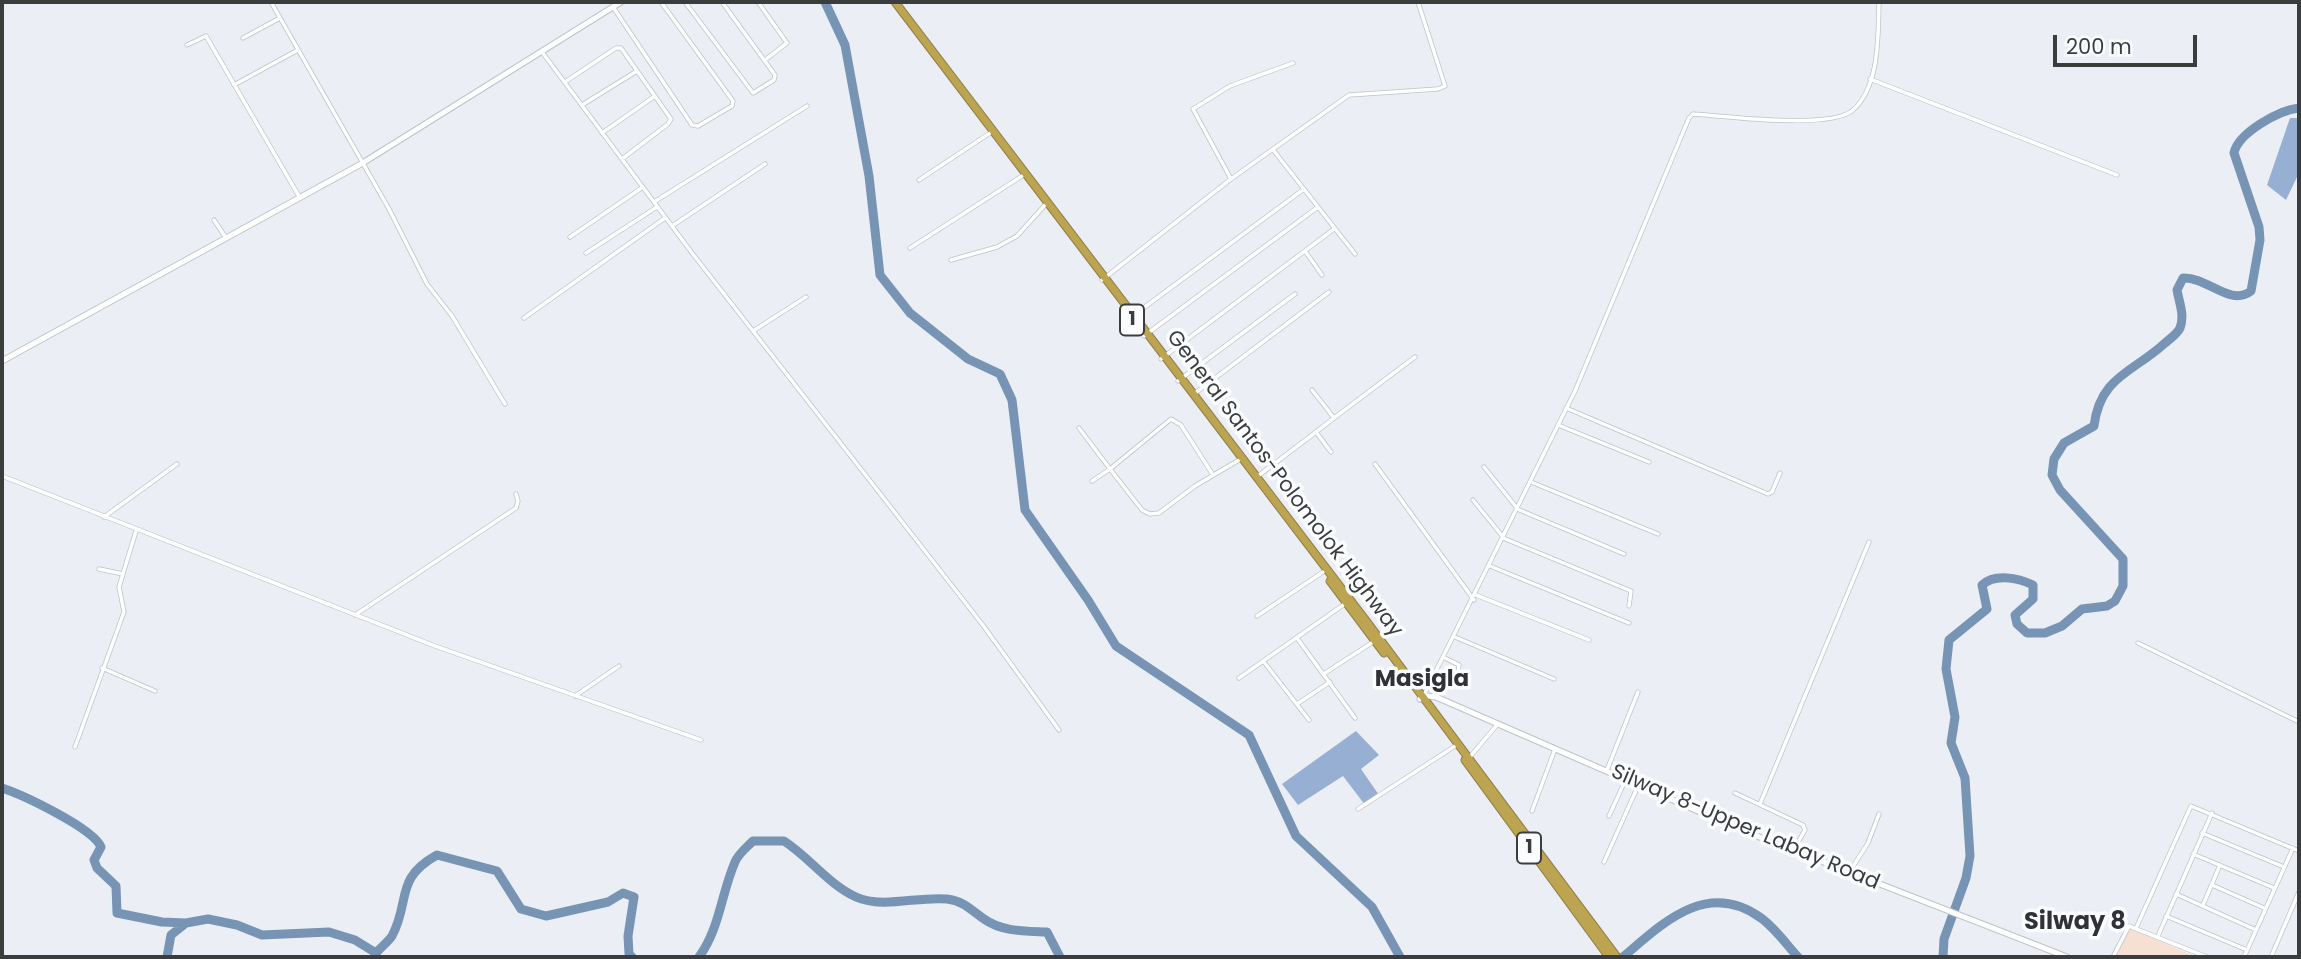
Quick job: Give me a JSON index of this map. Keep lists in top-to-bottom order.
{
  "streets": {
    "highway": ["1", "General Santos-Polomolok Highway"],
    "street": ["Silway 8-Upper Labay Road"]
  },
  "crossings": [
    ["1", "General Santos-Polomolok Highway"],
    ["1", "Silway 8-Upper Labay Road"],
    ["General Santos-Polomolok Highway", "Silway 8-Upper Labay Road"]
  ],
  "districts": ["Masigla", "Silway 8"],
  "scale_bar": "200 m"
}
